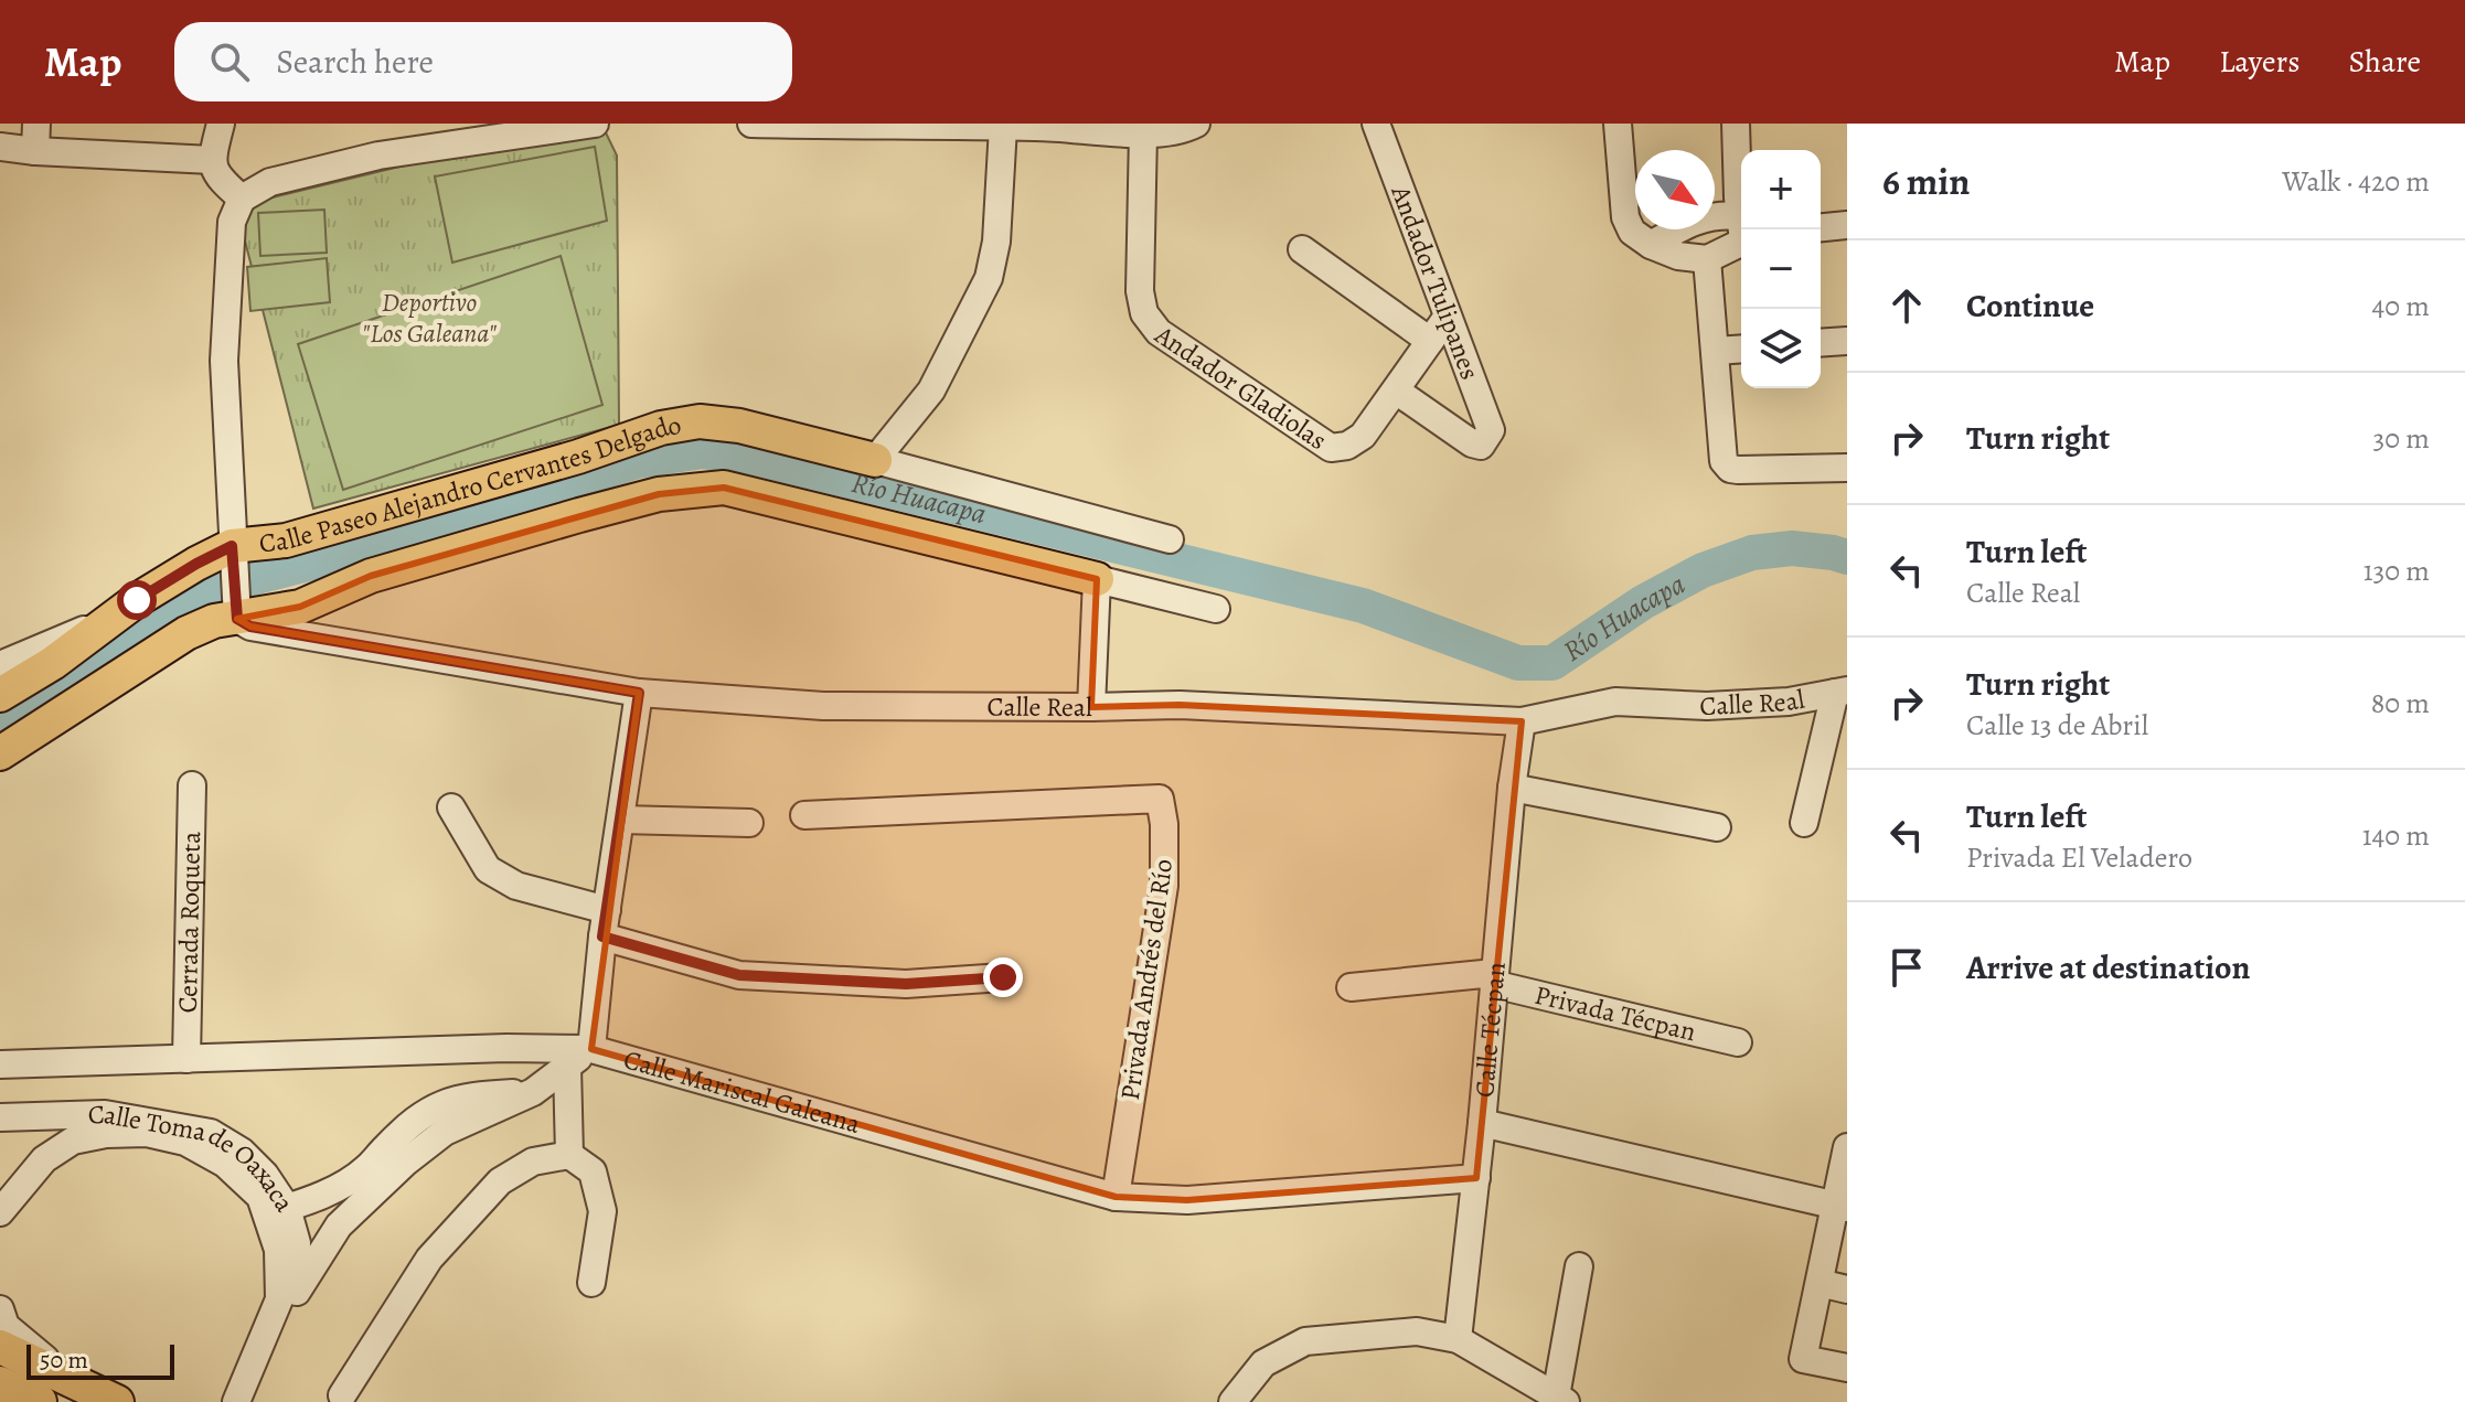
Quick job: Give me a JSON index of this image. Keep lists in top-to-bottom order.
{
  "streets": {
    "main road": ["Calle Paseo Alejandro Cervantes Delgado"],
    "street": [
      "Andador Tulipanes",
      "Andador Gladiolas",
      "Calle Real",
      "Cerrada Roqueta",
      "Privada Andrés del Río",
      "Privada Técpan",
      "Calle Técpan",
      "Calle Mariscal Galeana",
      "Calle Toma de Oaxaca"
    ]
  },
  "crossings": [
    ["Andador Tulipanes", "Andador Gladiolas"],
    ["Calle Real", "Calle Técpan"],
    ["Cerrada Roqueta", "Calle Mariscal Galeana"],
    ["Privada Andrés del Río", "Calle Mariscal Galeana"],
    ["Privada Técpan", "Calle Técpan"],
    ["Calle Técpan", "Calle Mariscal Galeana"],
    ["Calle Mariscal Galeana", "Calle Toma de Oaxaca"]
  ],
  "water": ["Río Huacapa"],
  "parks": ["Deportivo \"Los Galeana\""],
  "scale_bar": "50 m",
  "north": "bottom right",
  "page": {
    "header": "Map",
    "search": "Search here",
    "nav": ["Map", "Layers", "Share"],
    "heading": ["6 min", "Walk · 420 m"],
    "map_buttons": ["+", "−"],
    "list": [
      ["Continue", "40 m"],
      ["Turn right", "30 m"],
      ["Turn left", "Calle Real", "130 m"],
      ["Turn right", "Calle 13 de Abril", "80 m"],
      ["Turn left", "Privada El Veladero", "140 m"],
      "Arrive at destination"
    ],
    "scale": "50 m"
  }
}
